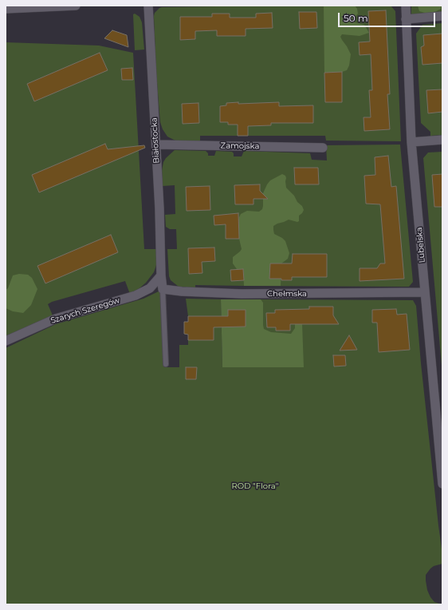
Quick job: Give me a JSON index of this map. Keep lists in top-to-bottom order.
{
  "streets": {
    "street": [
      "Białostocka",
      "Zamojska",
      "Lubelska",
      "Chełmska",
      "Szarych Szeregów"
    ]
  },
  "crossings": [
    ["Białostocka", "Zamojska"],
    ["Białostocka", "Szarych Szeregów"],
    ["Lubelska", "Chełmska"]
  ],
  "parks": ["ROD \"Flora\""],
  "scale_bar": "50 m"
}
